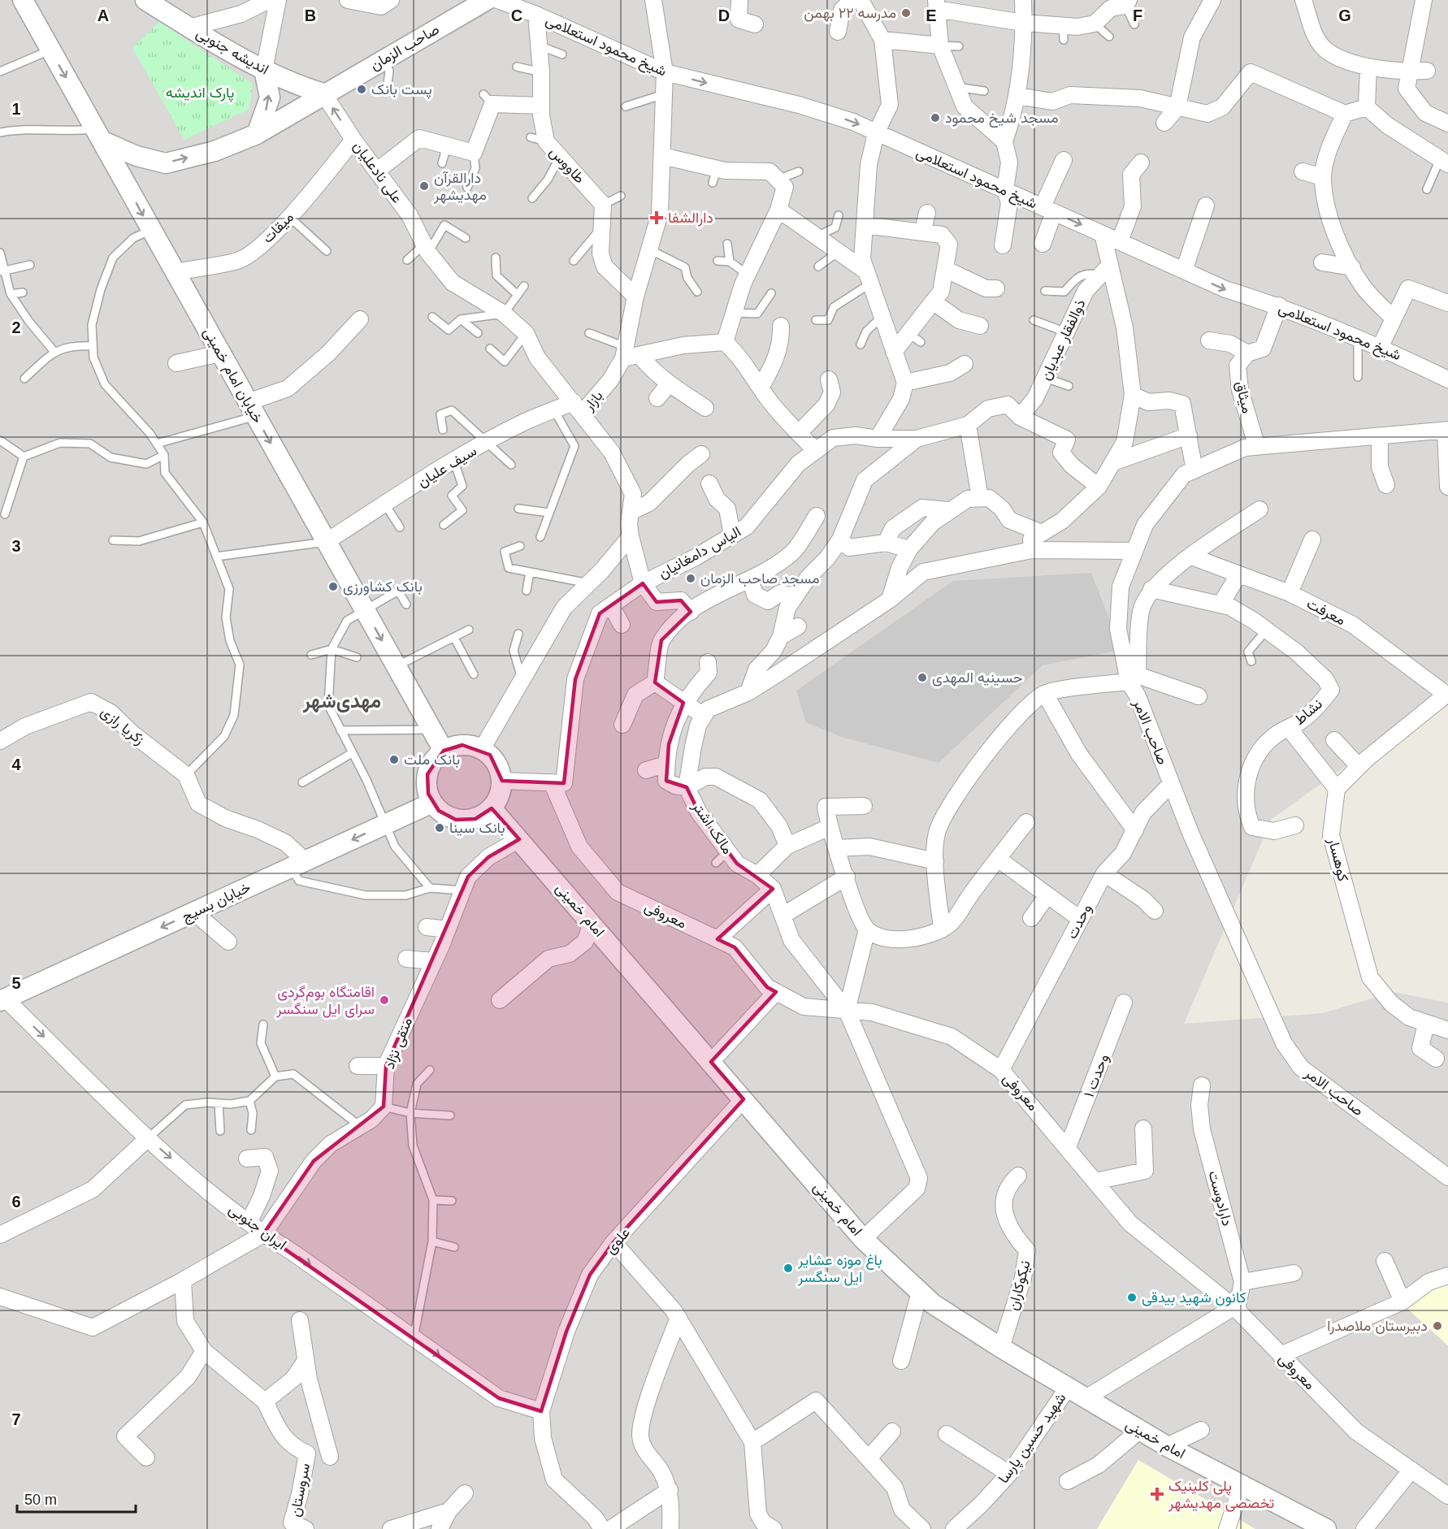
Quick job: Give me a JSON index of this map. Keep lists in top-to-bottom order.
{
  "streets": {
    "street": [
      "شیخ محمود استعلامی",
      "صاحب الزمان",
      "اندیشه جنوبی",
      "طاووس",
      "علی نادعلیان",
      "میقات",
      "ذوالفقار عبدیان",
      "خیابان امام خمینی",
      "میثاق",
      "بازار",
      "سیف علیان",
      "الیاس دامغانیان",
      "معرفت",
      "نشاط",
      "زکریا رازی",
      "صاحب الامر",
      "مالک اشتر",
      "کوهسار",
      "خیابان بسیج",
      "امام خمینی",
      "معروفی",
      "وحدت",
      "متقی نژاد",
      "وحدت ۱",
      "دارادوست",
      "ایران جنوبی",
      "علوی",
      "نیکوکاران",
      "شهید حسین پارسا",
      "سروستان"
    ]
  },
  "crossings": [
    ["شیخ محمود استعلامی", "طاووس"],
    ["شیخ محمود استعلامی", "بازار"],
    ["صاحب الزمان", "اندیشه جنوبی"],
    ["صاحب الزمان", "علی نادعلیان"],
    ["صاحب الزمان", "خیابان امام خمینی"],
    ["اندیشه جنوبی", "علی نادعلیان"],
    ["علی نادعلیان", "میقات"],
    ["میقات", "خیابان امام خمینی"],
    ["ذوالفقار عبدیان", "الیاس دامغانیان"],
    ["خیابان امام خمینی", "سیف علیان"],
    ["خیابان امام خمینی", "خیابان بسیج"],
    ["خیابان امام خمینی", "امام خمینی"],
    ["میثاق", "صاحب الامر"],
    ["بازار", "سیف علیان"],
    ["بازار", "الیاس دامغانیان"],
    ["الیاس دامغانیان", "معروفی"],
    ["صاحب الامر", "وحدت"],
    ["مالک اشتر", "امام خمینی"],
    ["مالک اشتر", "معروفی"],
    ["خیابان بسیج", "امام خمینی"],
    ["خیابان بسیج", "ایران جنوبی"],
    ["امام خمینی", "متقی نژاد"],
    ["امام خمینی", "علوی"],
    ["امام خمینی", "نیکوکاران"],
    ["امام خمینی", "شهید حسین پارسا"],
    ["معروفی", "وحدت"],
    ["معروفی", "وحدت ۱"],
    ["معروفی", "دارادوست"],
    ["ایران جنوبی", "علوی"]
  ],
  "one_way": [
    "صاحب الزمان",
    "خیابان امام خمینی",
    "خیابان بسیج",
    "ایران جنوبی"
  ],
  "districts": ["مهدی‌شهر"],
  "parks": ["پارک اندیشه"],
  "places": {
    "other": [
      "مدرسه ۲۲ بهمن",
      "پست بانک",
      "مسجد شیخ محمود",
      "دارالقرآن مهدیشهر",
      "مسجد صاحب الزمان",
      "بانک کشاورزی",
      "حسینیه المهدی",
      "بانک ملت",
      "بانک سینا",
      "اقامتگاه بوم‌گردی سرای ایل سنگسر",
      "باغ موزه عشایر ایل سنگسر",
      "کانون شهید بیدقی",
      "دبیرستان ملاصدرا"
    ],
    "health": ["دارالشفا", "پلی کلینیک تخصصی مهدیشهر"]
  },
  "scale_bar": "50 m",
  "grid": {
    "columns": [
      "A",
      "B",
      "C",
      "D",
      "E",
      "F",
      "G"
    ],
    "rows": [
      "1",
      "2",
      "3",
      "4",
      "5",
      "6",
      "7"
    ]
  }
}
